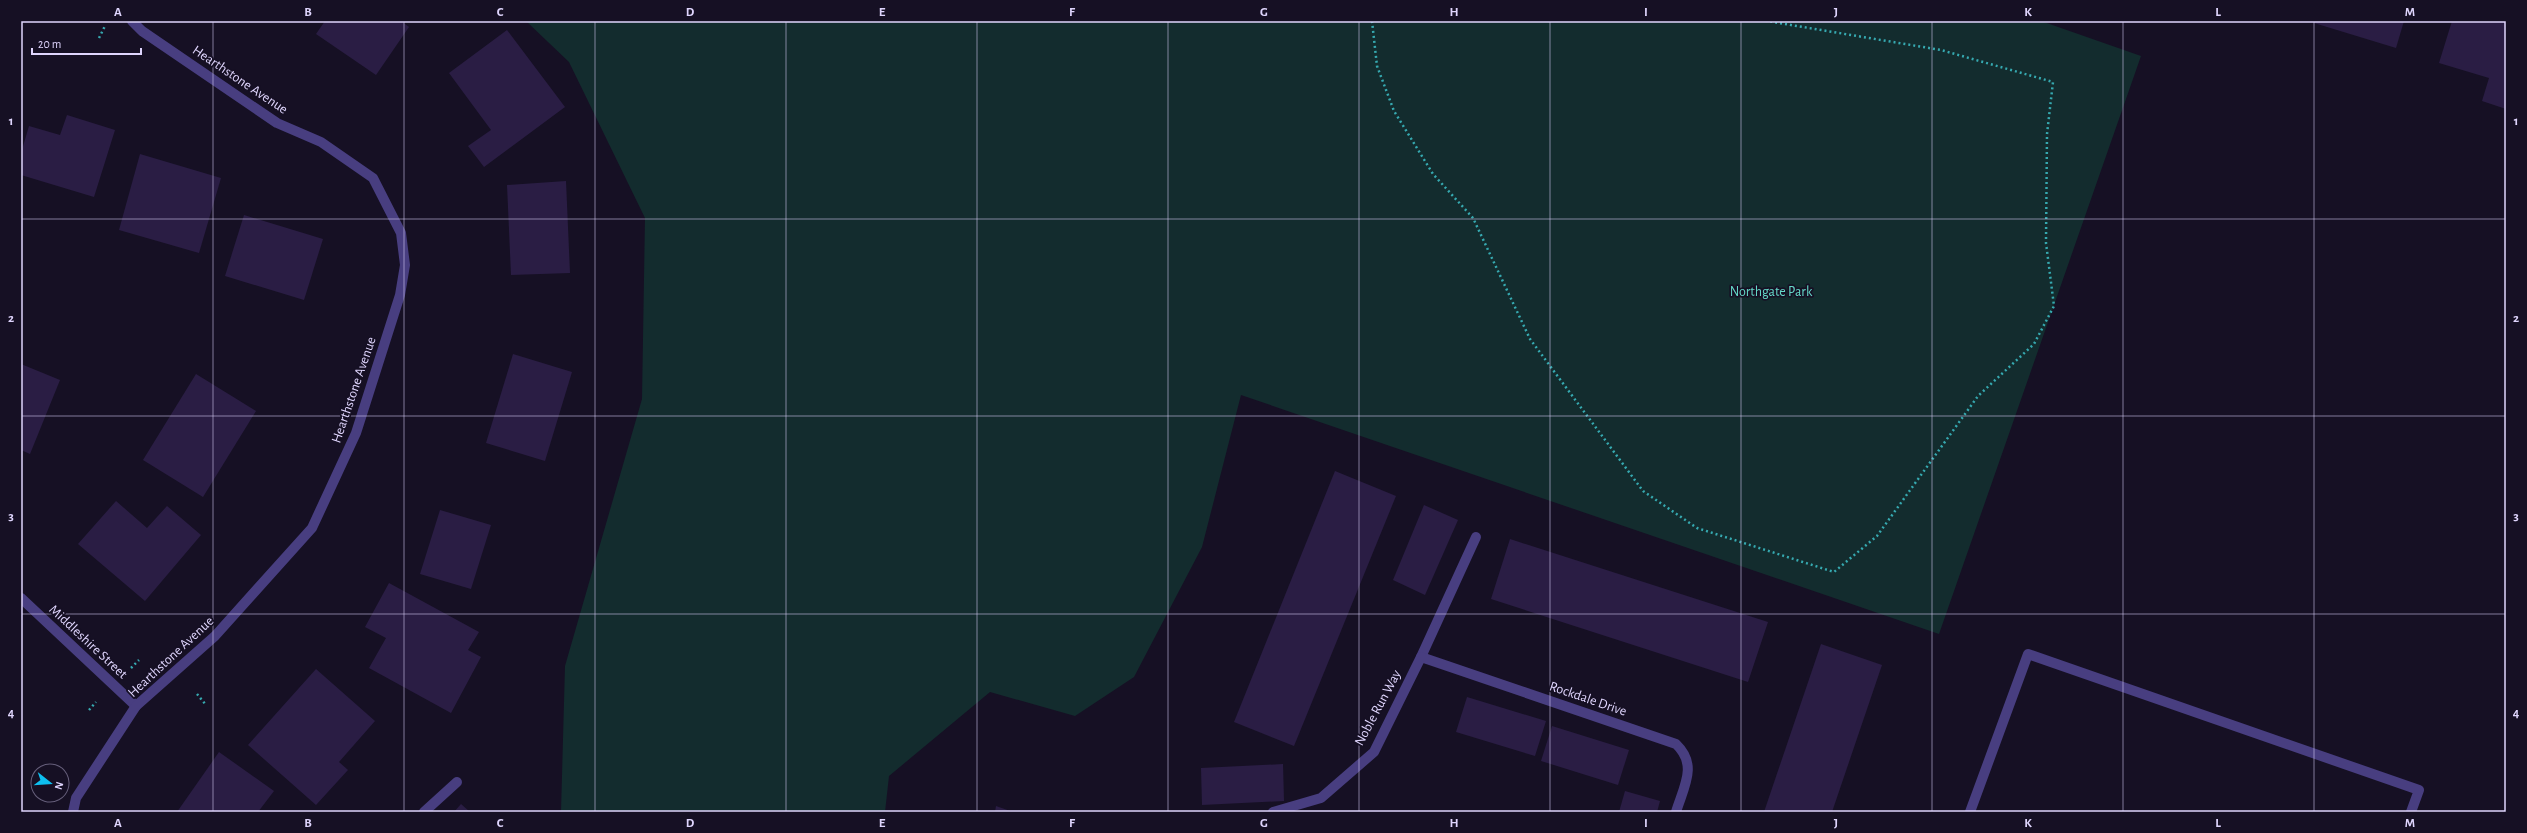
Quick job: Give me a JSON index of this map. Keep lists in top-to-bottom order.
{
  "streets": {
    "street": [
      "Hearthstone Avenue",
      "Middleshire Street",
      "Rockdale Drive",
      "Noble Run Way"
    ]
  },
  "crossings": [
    ["Hearthstone Avenue", "Middleshire Street"],
    ["Rockdale Drive", "Noble Run Way"]
  ],
  "parks": ["Northgate Park"],
  "scale_bar": "20 m",
  "north": "right",
  "grid": {
    "columns": [
      "A",
      "B",
      "C",
      "D",
      "E",
      "F",
      "G",
      "H",
      "I",
      "J",
      "K",
      "L",
      "M"
    ],
    "rows": [
      "1",
      "2",
      "3",
      "4"
    ]
  }
}
